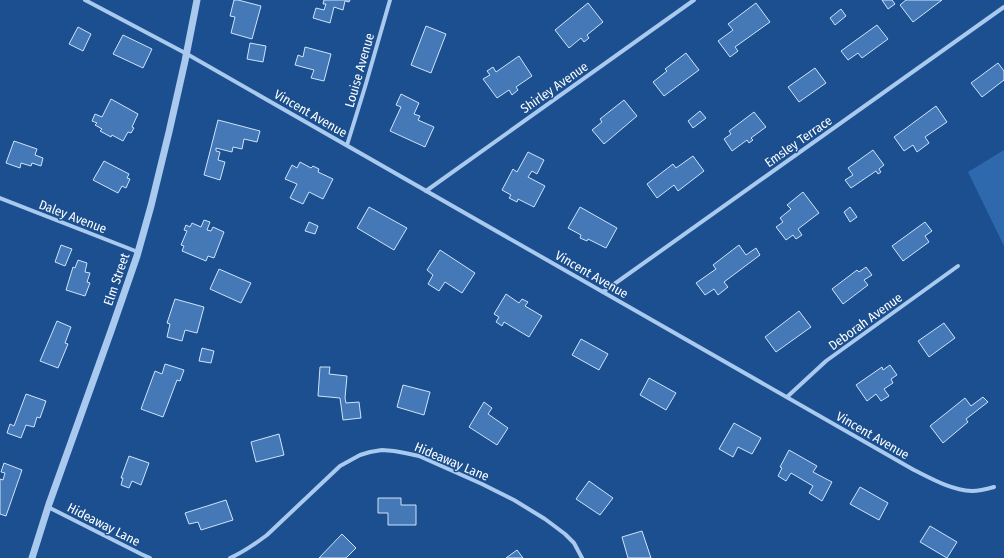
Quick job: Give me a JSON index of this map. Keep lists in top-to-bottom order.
{
  "streets": {
    "street": [
      "Louise Avenue",
      "Shirley Avenue",
      "Vincent Avenue",
      "Emsley Terrace",
      "Daley Avenue",
      "Elm Street",
      "Deborah Avenue",
      "Hideaway Lane"
    ]
  },
  "crossings": [
    ["Louise Avenue", "Vincent Avenue"],
    ["Shirley Avenue", "Vincent Avenue"],
    ["Vincent Avenue", "Emsley Terrace"],
    ["Vincent Avenue", "Elm Street"],
    ["Vincent Avenue", "Deborah Avenue"],
    ["Daley Avenue", "Elm Street"],
    ["Elm Street", "Hideaway Lane"]
  ]
}
